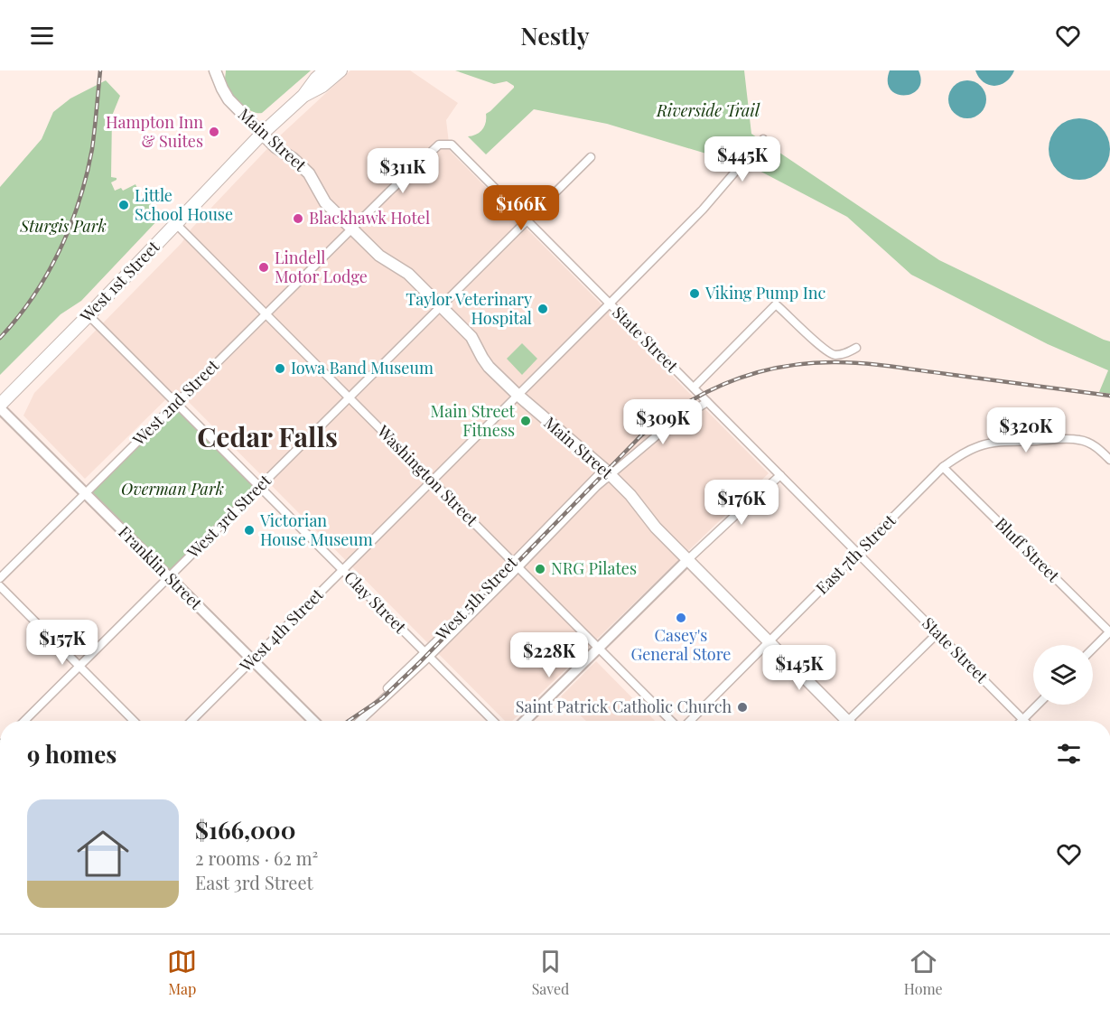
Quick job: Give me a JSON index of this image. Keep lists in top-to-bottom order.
{
  "streets": {
    "main road": ["Main Street", "West 1st Street"],
    "street": [
      "State Street",
      "West 2nd Street",
      "Washington Street",
      "West 3rd Street",
      "Bluff Street",
      "East 7th Street",
      "Franklin Street",
      "West 5th Street",
      "Clay Street",
      "West 4th Street"
    ]
  },
  "crossings": [
    ["Main Street", "West 1st Street"],
    ["Main Street", "West 2nd Street"],
    ["Main Street", "West 3rd Street"],
    ["Main Street", "East 7th Street"],
    ["Main Street", "West 5th Street"],
    ["Main Street", "West 4th Street"],
    ["West 1st Street", "Washington Street"],
    ["West 1st Street", "Franklin Street"],
    ["West 1st Street", "Clay Street"],
    ["State Street", "West 2nd Street"],
    ["State Street", "West 3rd Street"],
    ["State Street", "East 7th Street"],
    ["State Street", "West 5th Street"],
    ["State Street", "West 4th Street"],
    ["West 2nd Street", "Washington Street"],
    ["West 2nd Street", "Franklin Street"],
    ["West 2nd Street", "Clay Street"],
    ["Washington Street", "West 3rd Street"],
    ["Washington Street", "West 5th Street"],
    ["Washington Street", "West 4th Street"],
    ["West 3rd Street", "Franklin Street"],
    ["West 3rd Street", "Clay Street"],
    ["Bluff Street", "East 7th Street"],
    ["Franklin Street", "West 4th Street"],
    ["West 5th Street", "Clay Street"],
    ["Clay Street", "West 4th Street"]
  ],
  "districts": ["Cedar Falls"],
  "parks": ["Riverside Trail", "Sturgis Park", "Overman Park"],
  "places": [
    "Hampton Inn & Suites",
    "Little School House",
    "Blackhawk Hotel",
    "Lindell Motor Lodge",
    "Viking Pump Inc",
    "Taylor Veterinary Hospital",
    "Iowa Band Museum",
    "Main Street Fitness",
    "Victorian House Museum",
    "NRG Pilates",
    "Casey's General Store",
    "Saint Patrick Catholic Church"
  ],
  "page": {
    "header": "Nestly",
    "price": [
      "$445K",
      "$311K",
      "$166K",
      "$309K",
      "$320K",
      "$176K",
      "$157K",
      "$228K",
      "$145K"
    ],
    "heading": "9 homes",
    "list": [
      {
        "name": "$166,000",
        "note": "2 rooms · 62 m² · East 3rd Street"
      }
    ],
    "tabs": ["Map", "Saved", "Home"]
  }
}
